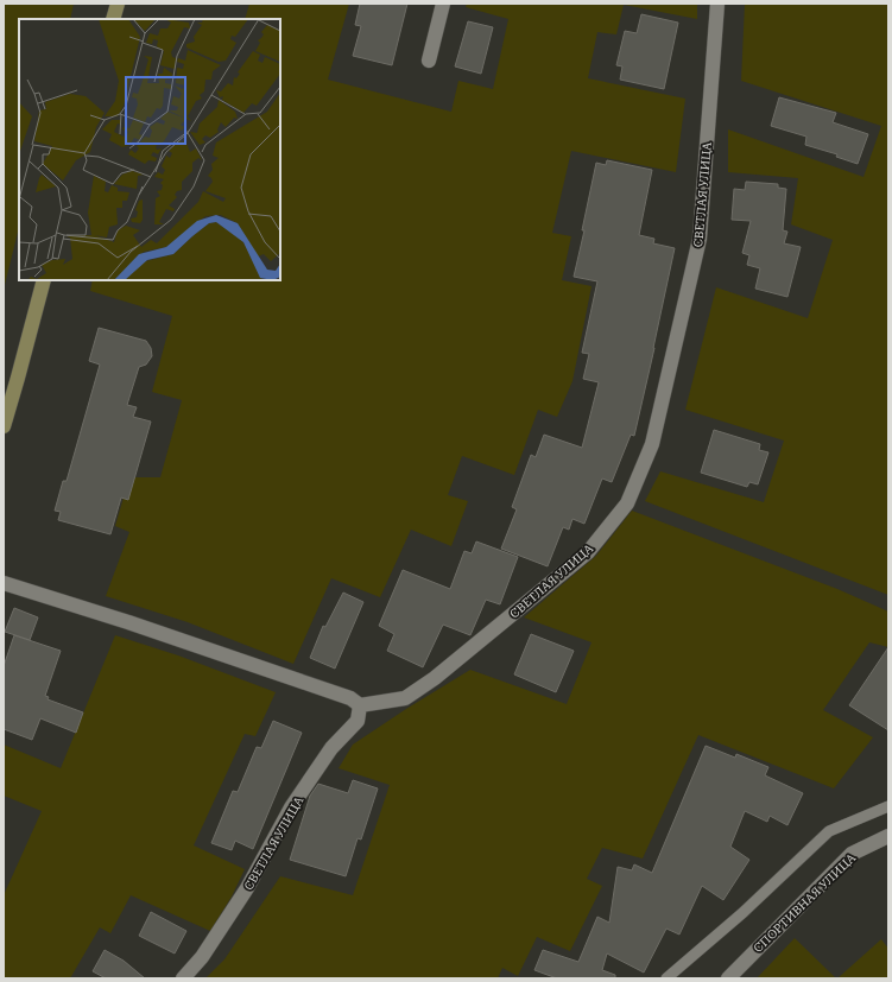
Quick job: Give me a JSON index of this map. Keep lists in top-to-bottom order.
{
  "streets": {
    "street": ["СВЕТЛАЯ УЛИЦА", "СПОРТИВНАЯ УЛИЦА"]
  }
}
